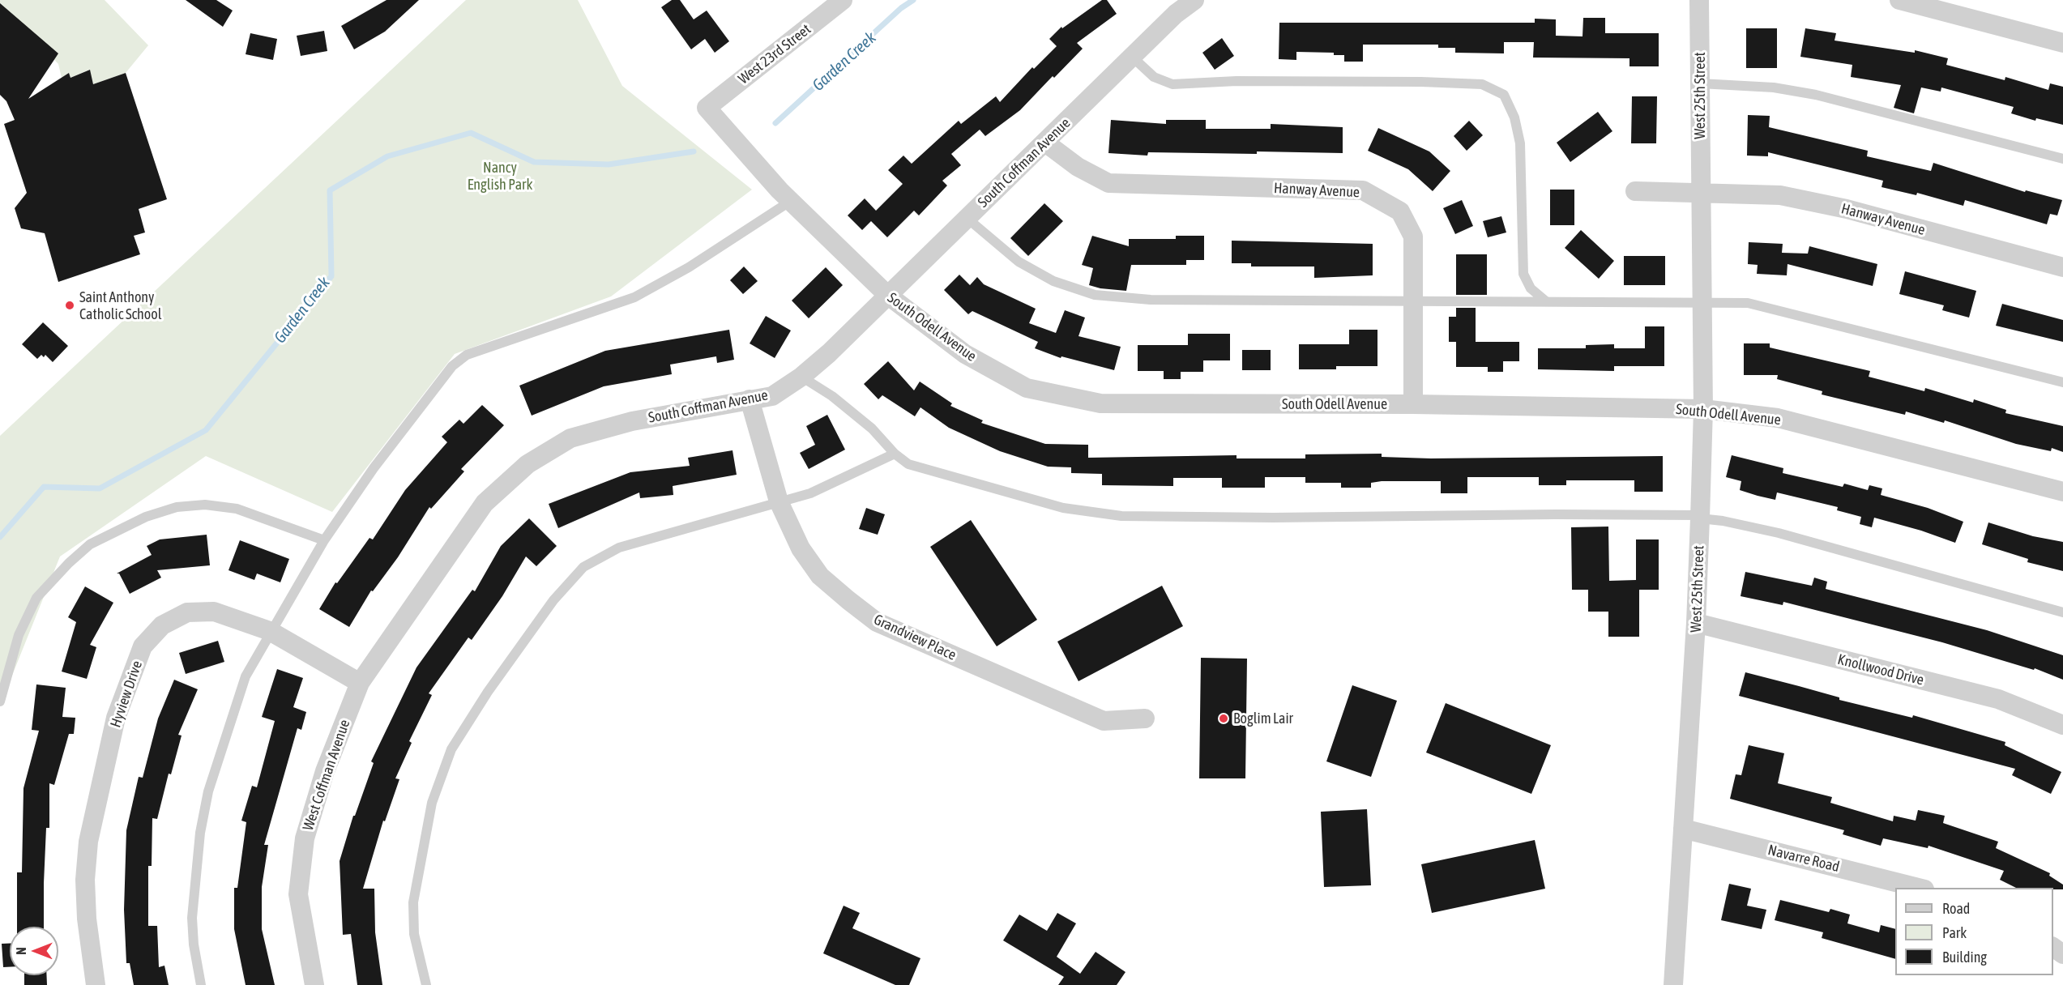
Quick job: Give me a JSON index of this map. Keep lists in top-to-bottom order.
{
  "streets": {
    "street": [
      "West 23rd Street",
      "West 25th Street",
      "South Coffman Avenue",
      "Hanway Avenue",
      "South Odell Avenue",
      "Grandview Place",
      "Knollwood Drive",
      "Hyview Drive",
      "West Coffman Avenue",
      "Navarre Road"
    ]
  },
  "crossings": [
    ["West 23rd Street", "South Odell Avenue"],
    ["West 25th Street", "Hanway Avenue"],
    ["West 25th Street", "South Odell Avenue"],
    ["West 25th Street", "Knollwood Drive"],
    ["West 25th Street", "Navarre Road"],
    ["South Coffman Avenue", "Hanway Avenue"],
    ["South Coffman Avenue", "South Odell Avenue"],
    ["South Coffman Avenue", "Grandview Place"],
    ["South Coffman Avenue", "Hyview Drive"],
    ["South Coffman Avenue", "West Coffman Avenue"],
    ["Hanway Avenue", "South Odell Avenue"],
    ["Hyview Drive", "West Coffman Avenue"]
  ],
  "water": ["Garden Creek"],
  "parks": ["Nancy English Park"],
  "places": ["Saint Anthony Catholic School", "Boglim Lair"],
  "legend": ["Road", "Park", "Building"],
  "north": "left"
}
